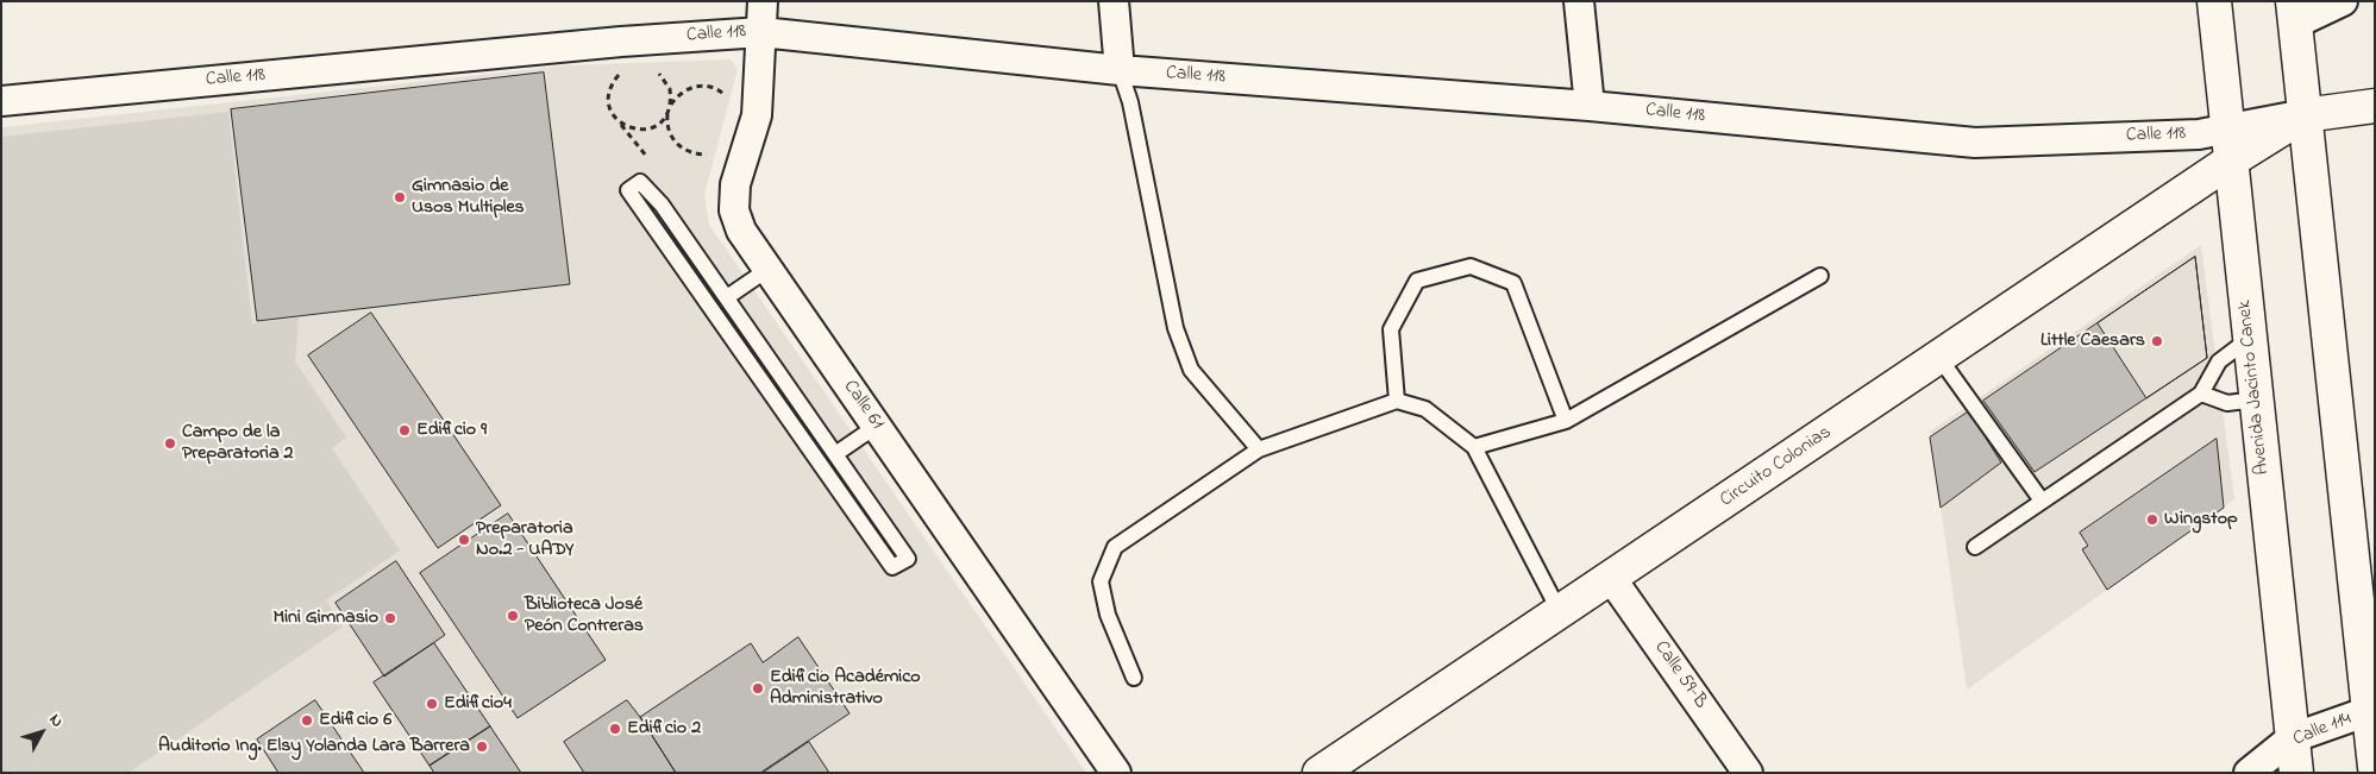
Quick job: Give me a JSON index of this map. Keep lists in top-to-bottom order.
{
  "streets": {
    "main road": ["Avenida Jacinto Canek", "Circuito Colonias"],
    "street": [
      "Calle 118",
      "Calle 61",
      "Calle 59-B",
      "Calle 114"
    ]
  },
  "crossings": [
    ["Calle 118", "Avenida Jacinto Canek"],
    ["Calle 118", "Calle 61"],
    ["Avenida Jacinto Canek", "Circuito Colonias"],
    ["Avenida Jacinto Canek", "Calle 114"],
    ["Circuito Colonias", "Calle 59-B"]
  ],
  "places": [
    "Gimnasio de Usos Multiples",
    "Little Caesars",
    "Edificio 9",
    "Campo de la Preparatoria 2",
    "Wingstop",
    "Preparatoria No.2 - UADY",
    "Biblioteca José Peón Contreras",
    "Mini Gimnasio",
    "Edificio Académico Administrativo",
    "Edificio4",
    "Edificio 6",
    "Edificio 2",
    "Auditorio Ing. Elsy Yolanda Lara Barrera"
  ],
  "north": "top right"
}
